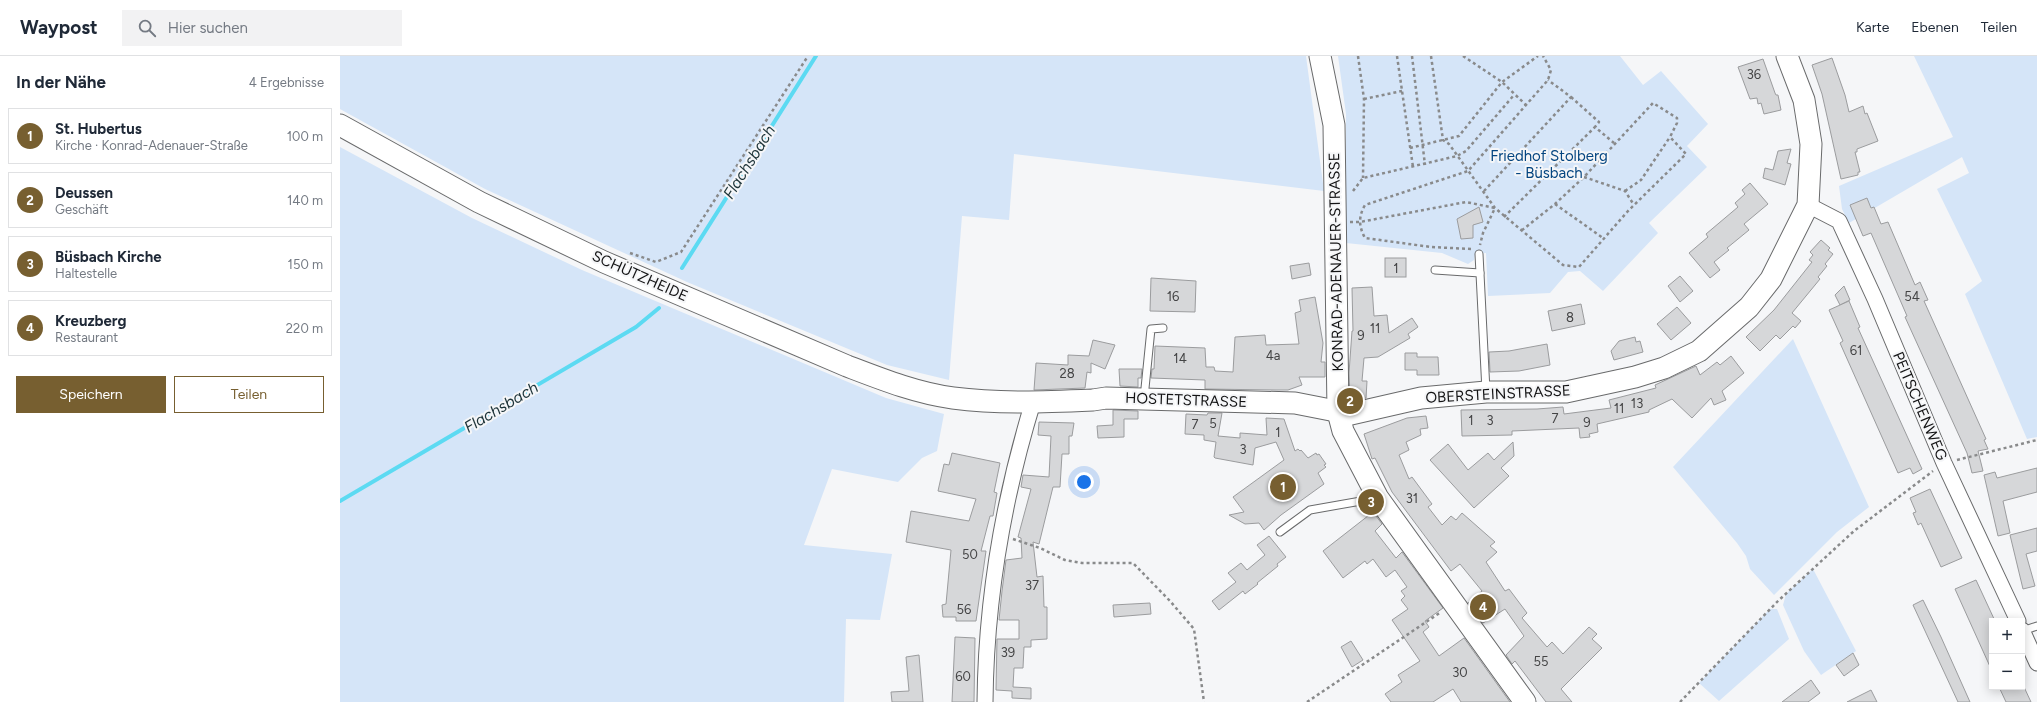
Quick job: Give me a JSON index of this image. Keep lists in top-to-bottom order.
{
  "streets": {
    "street": [
      "KONRAD-ADENAUER-STRASSE",
      "SCHÜTZHEIDE",
      "OBERSTEINSTRASSE",
      "HOSTETSTRASSE",
      "PEITSCHENWEG"
    ]
  },
  "crossings": [
    ["KONRAD-ADENAUER-STRASSE", "OBERSTEINSTRASSE"],
    ["KONRAD-ADENAUER-STRASSE", "HOSTETSTRASSE"],
    ["SCHÜTZHEIDE", "HOSTETSTRASSE"],
    ["OBERSTEINSTRASSE", "HOSTETSTRASSE"],
    ["OBERSTEINSTRASSE", "PEITSCHENWEG"]
  ],
  "water": ["Flachsbach"],
  "parks": ["Friedhof Stolberg - Büsbach"],
  "house_numbers": [
    "36",
    "1",
    "16",
    "54",
    "8",
    "11",
    "9",
    "61",
    "4a",
    "14",
    "28",
    "13",
    "11",
    "7",
    "1",
    "3",
    "9",
    "5",
    "7",
    "1",
    "3",
    "31",
    "50",
    "37",
    "56",
    "39",
    "55",
    "30",
    "60"
  ],
  "page": {
    "header": "Waypost",
    "search": "Hier suchen",
    "nav": ["Karte", "Ebenen", "Teilen"],
    "heading": ["In der Nähe", "4 Ergebnisse"],
    "list": [
      {
        "mark": "1",
        "name": "St. Hubertus",
        "note": "Kirche · Konrad-Adenauer-Straße",
        "value": "100 m"
      },
      {
        "mark": "2",
        "name": "Deussen",
        "note": "Geschäft",
        "value": "140 m"
      },
      {
        "mark": "3",
        "name": "Büsbach Kirche",
        "note": "Haltestelle",
        "value": "150 m"
      },
      {
        "mark": "4",
        "name": "Kreuzberg",
        "note": "Restaurant",
        "value": "220 m"
      }
    ],
    "buttons": ["Speichern", "Teilen"],
    "pins": [
      "2",
      "1",
      "3",
      "4"
    ],
    "map_buttons": ["+", "−"]
  }
}
